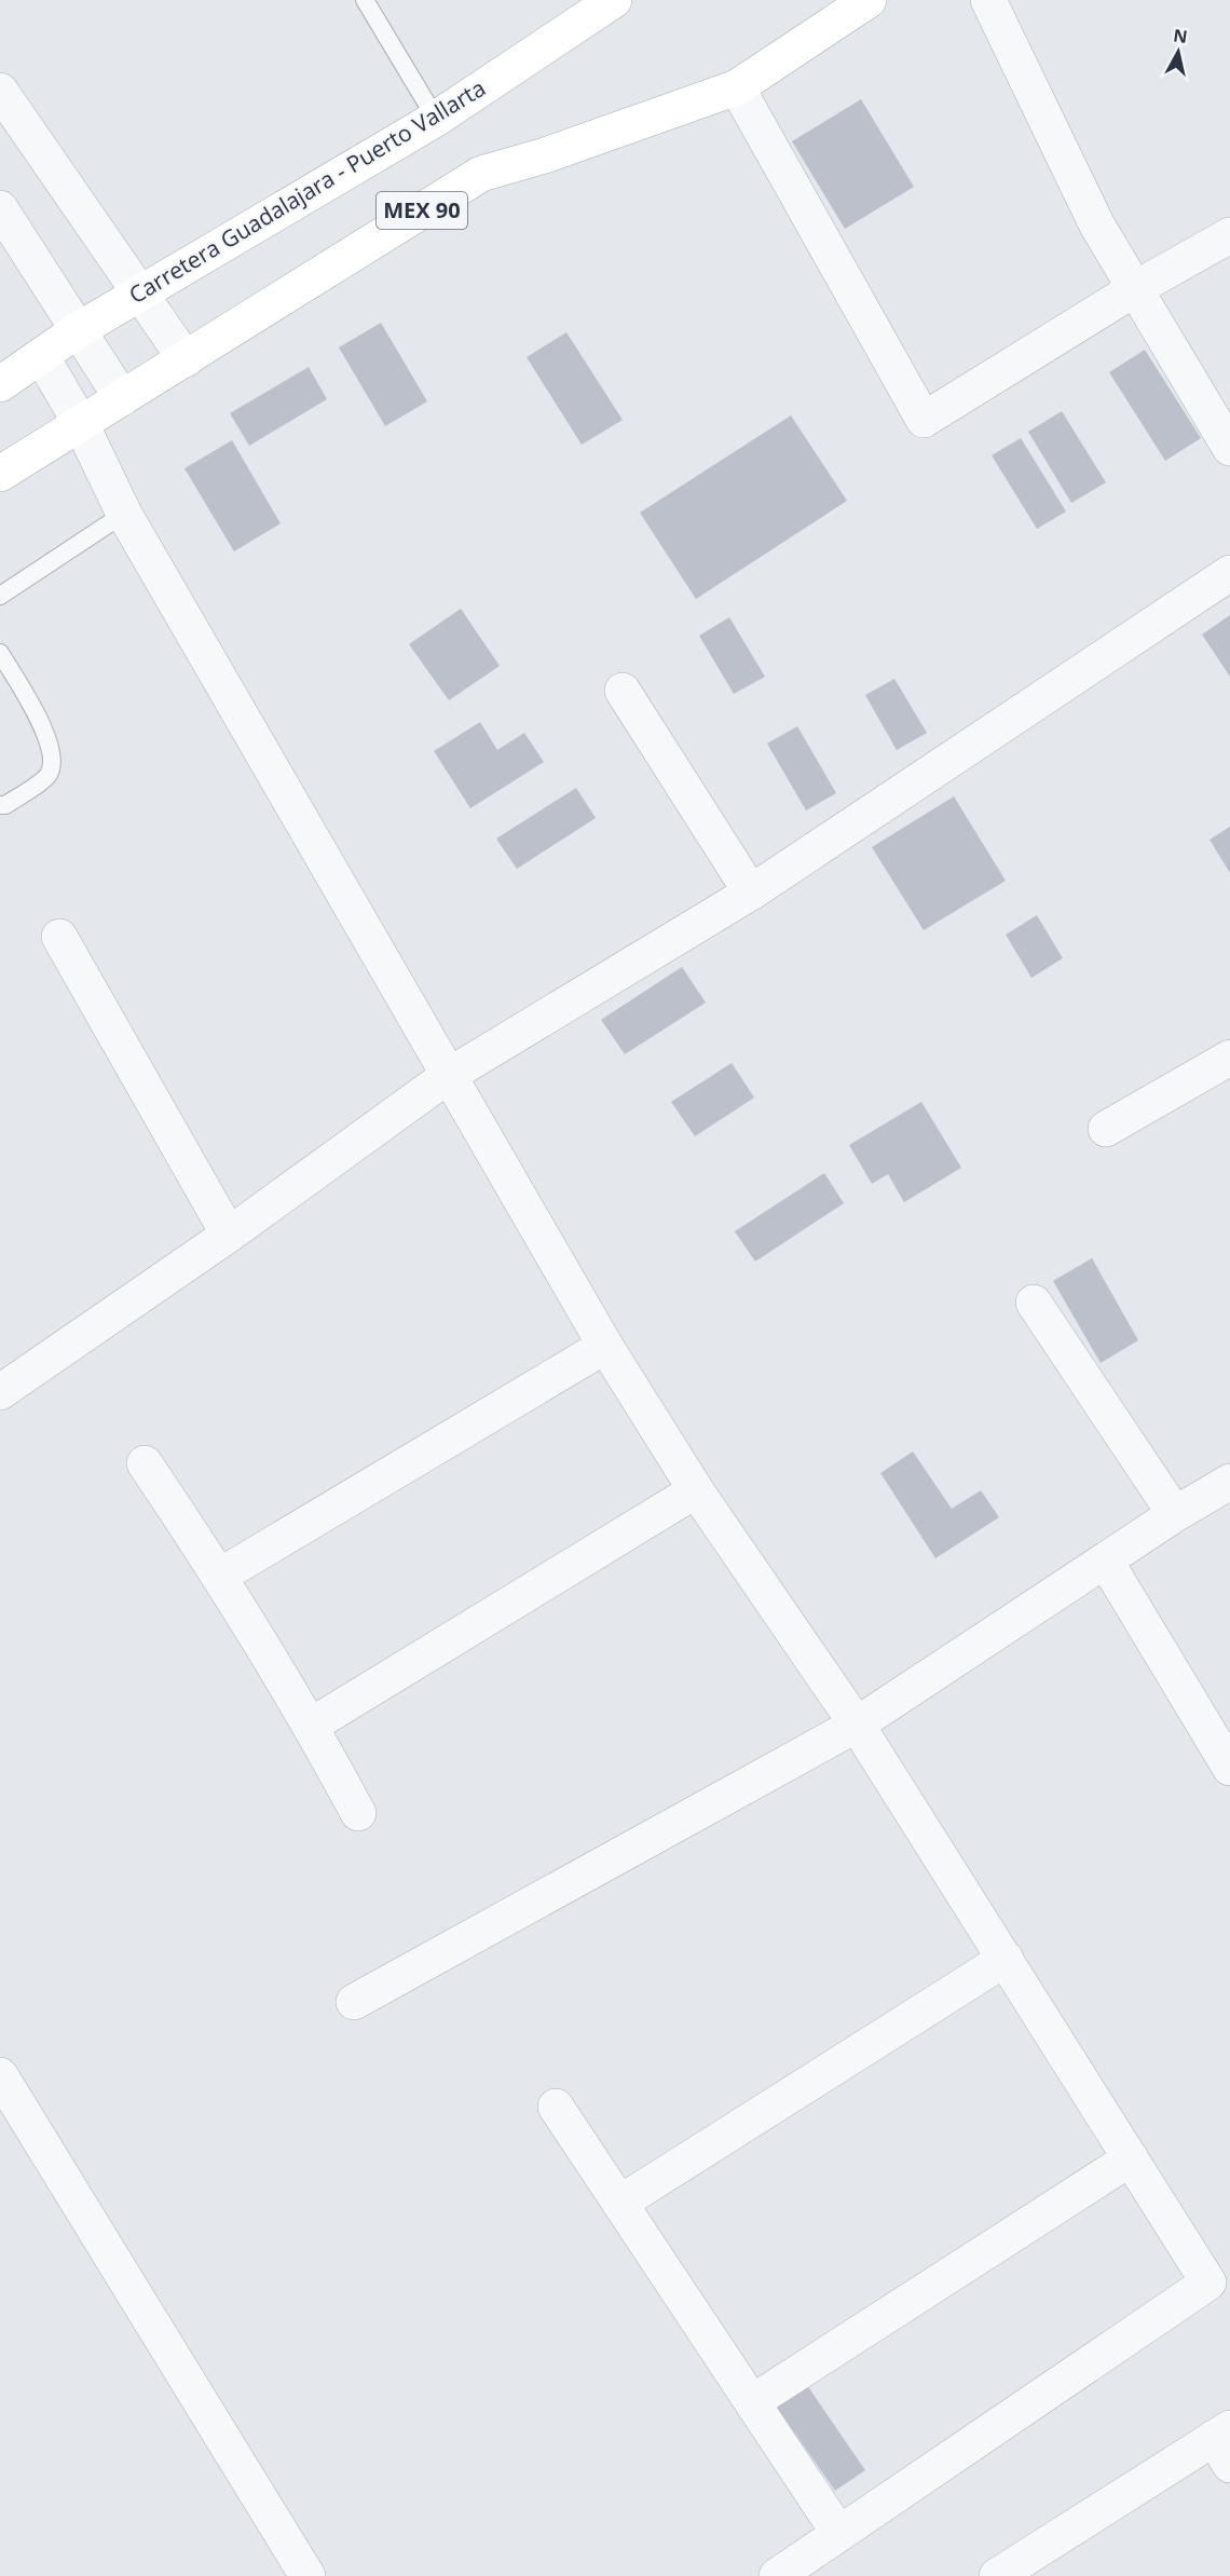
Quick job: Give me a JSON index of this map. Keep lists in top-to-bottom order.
{
  "streets": {
    "main road": ["Carretera Guadalajara - Puerto Vallarta", "MEX 90"]
  },
  "north": "top"
}
